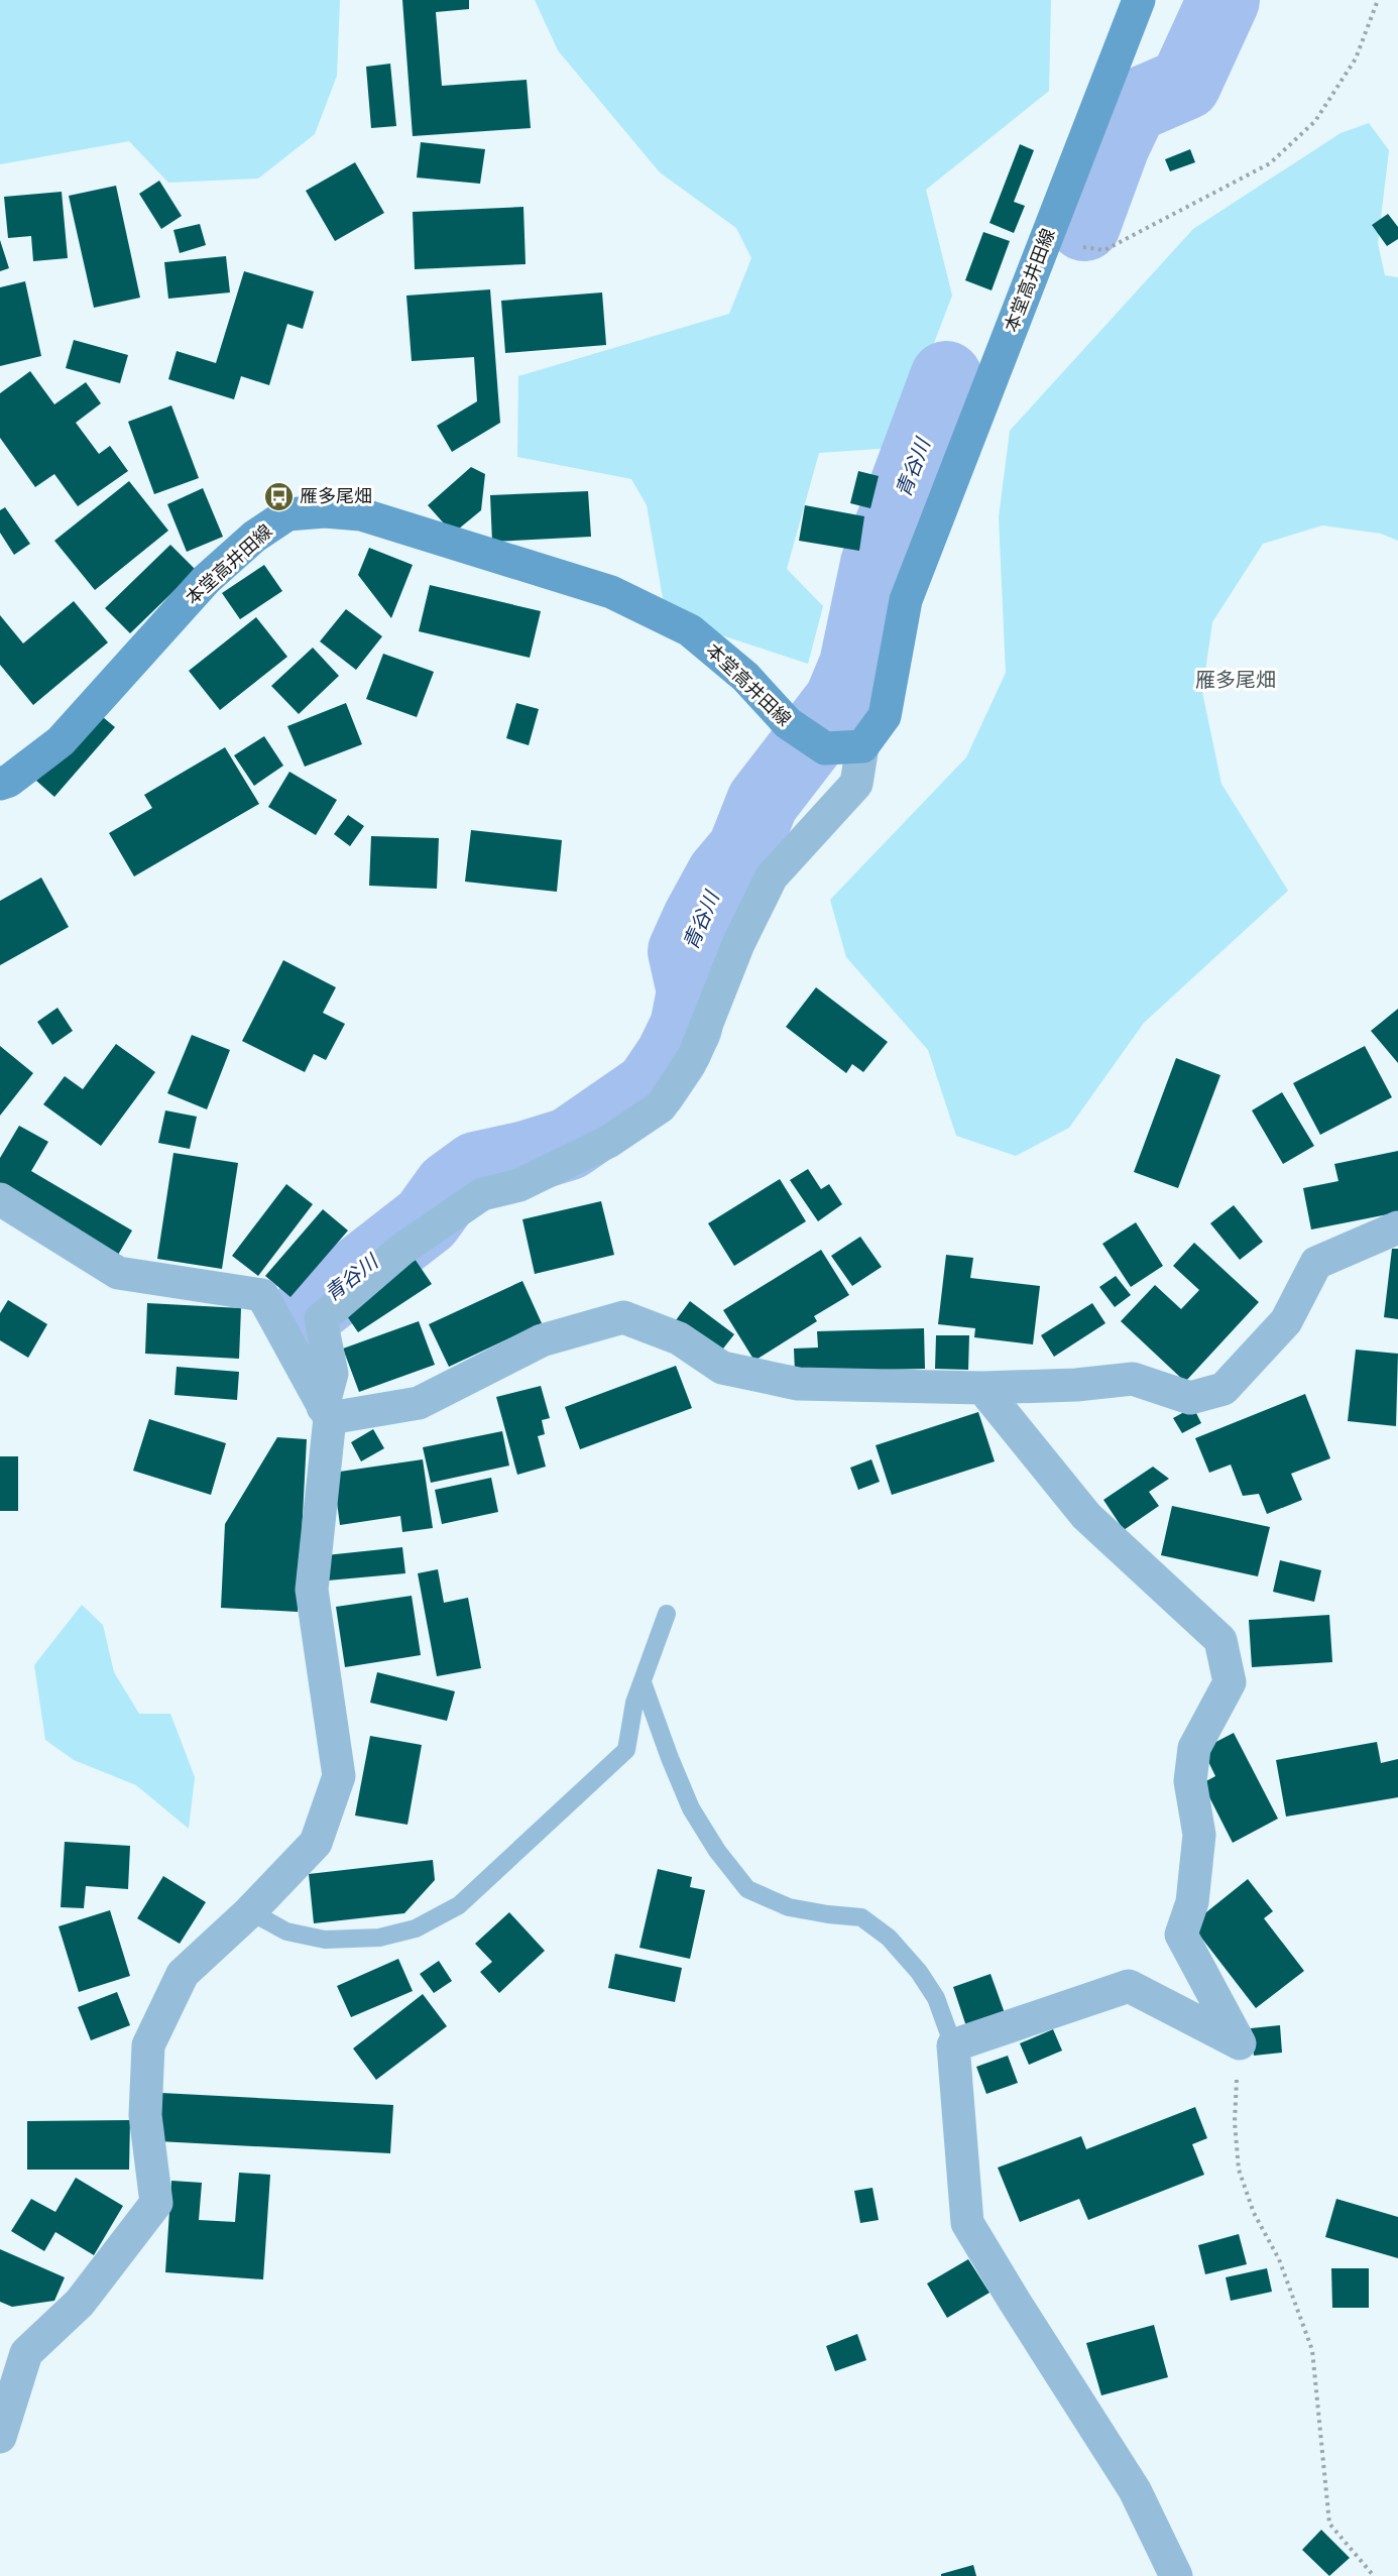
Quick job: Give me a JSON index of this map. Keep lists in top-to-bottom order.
{
  "streets": {
    "main road": ["本堂高井田線"]
  },
  "districts": ["雁多尾畑"],
  "water": ["青谷川"],
  "places": {
    "bus stop": ["雁多尾畑"]
  }
}
